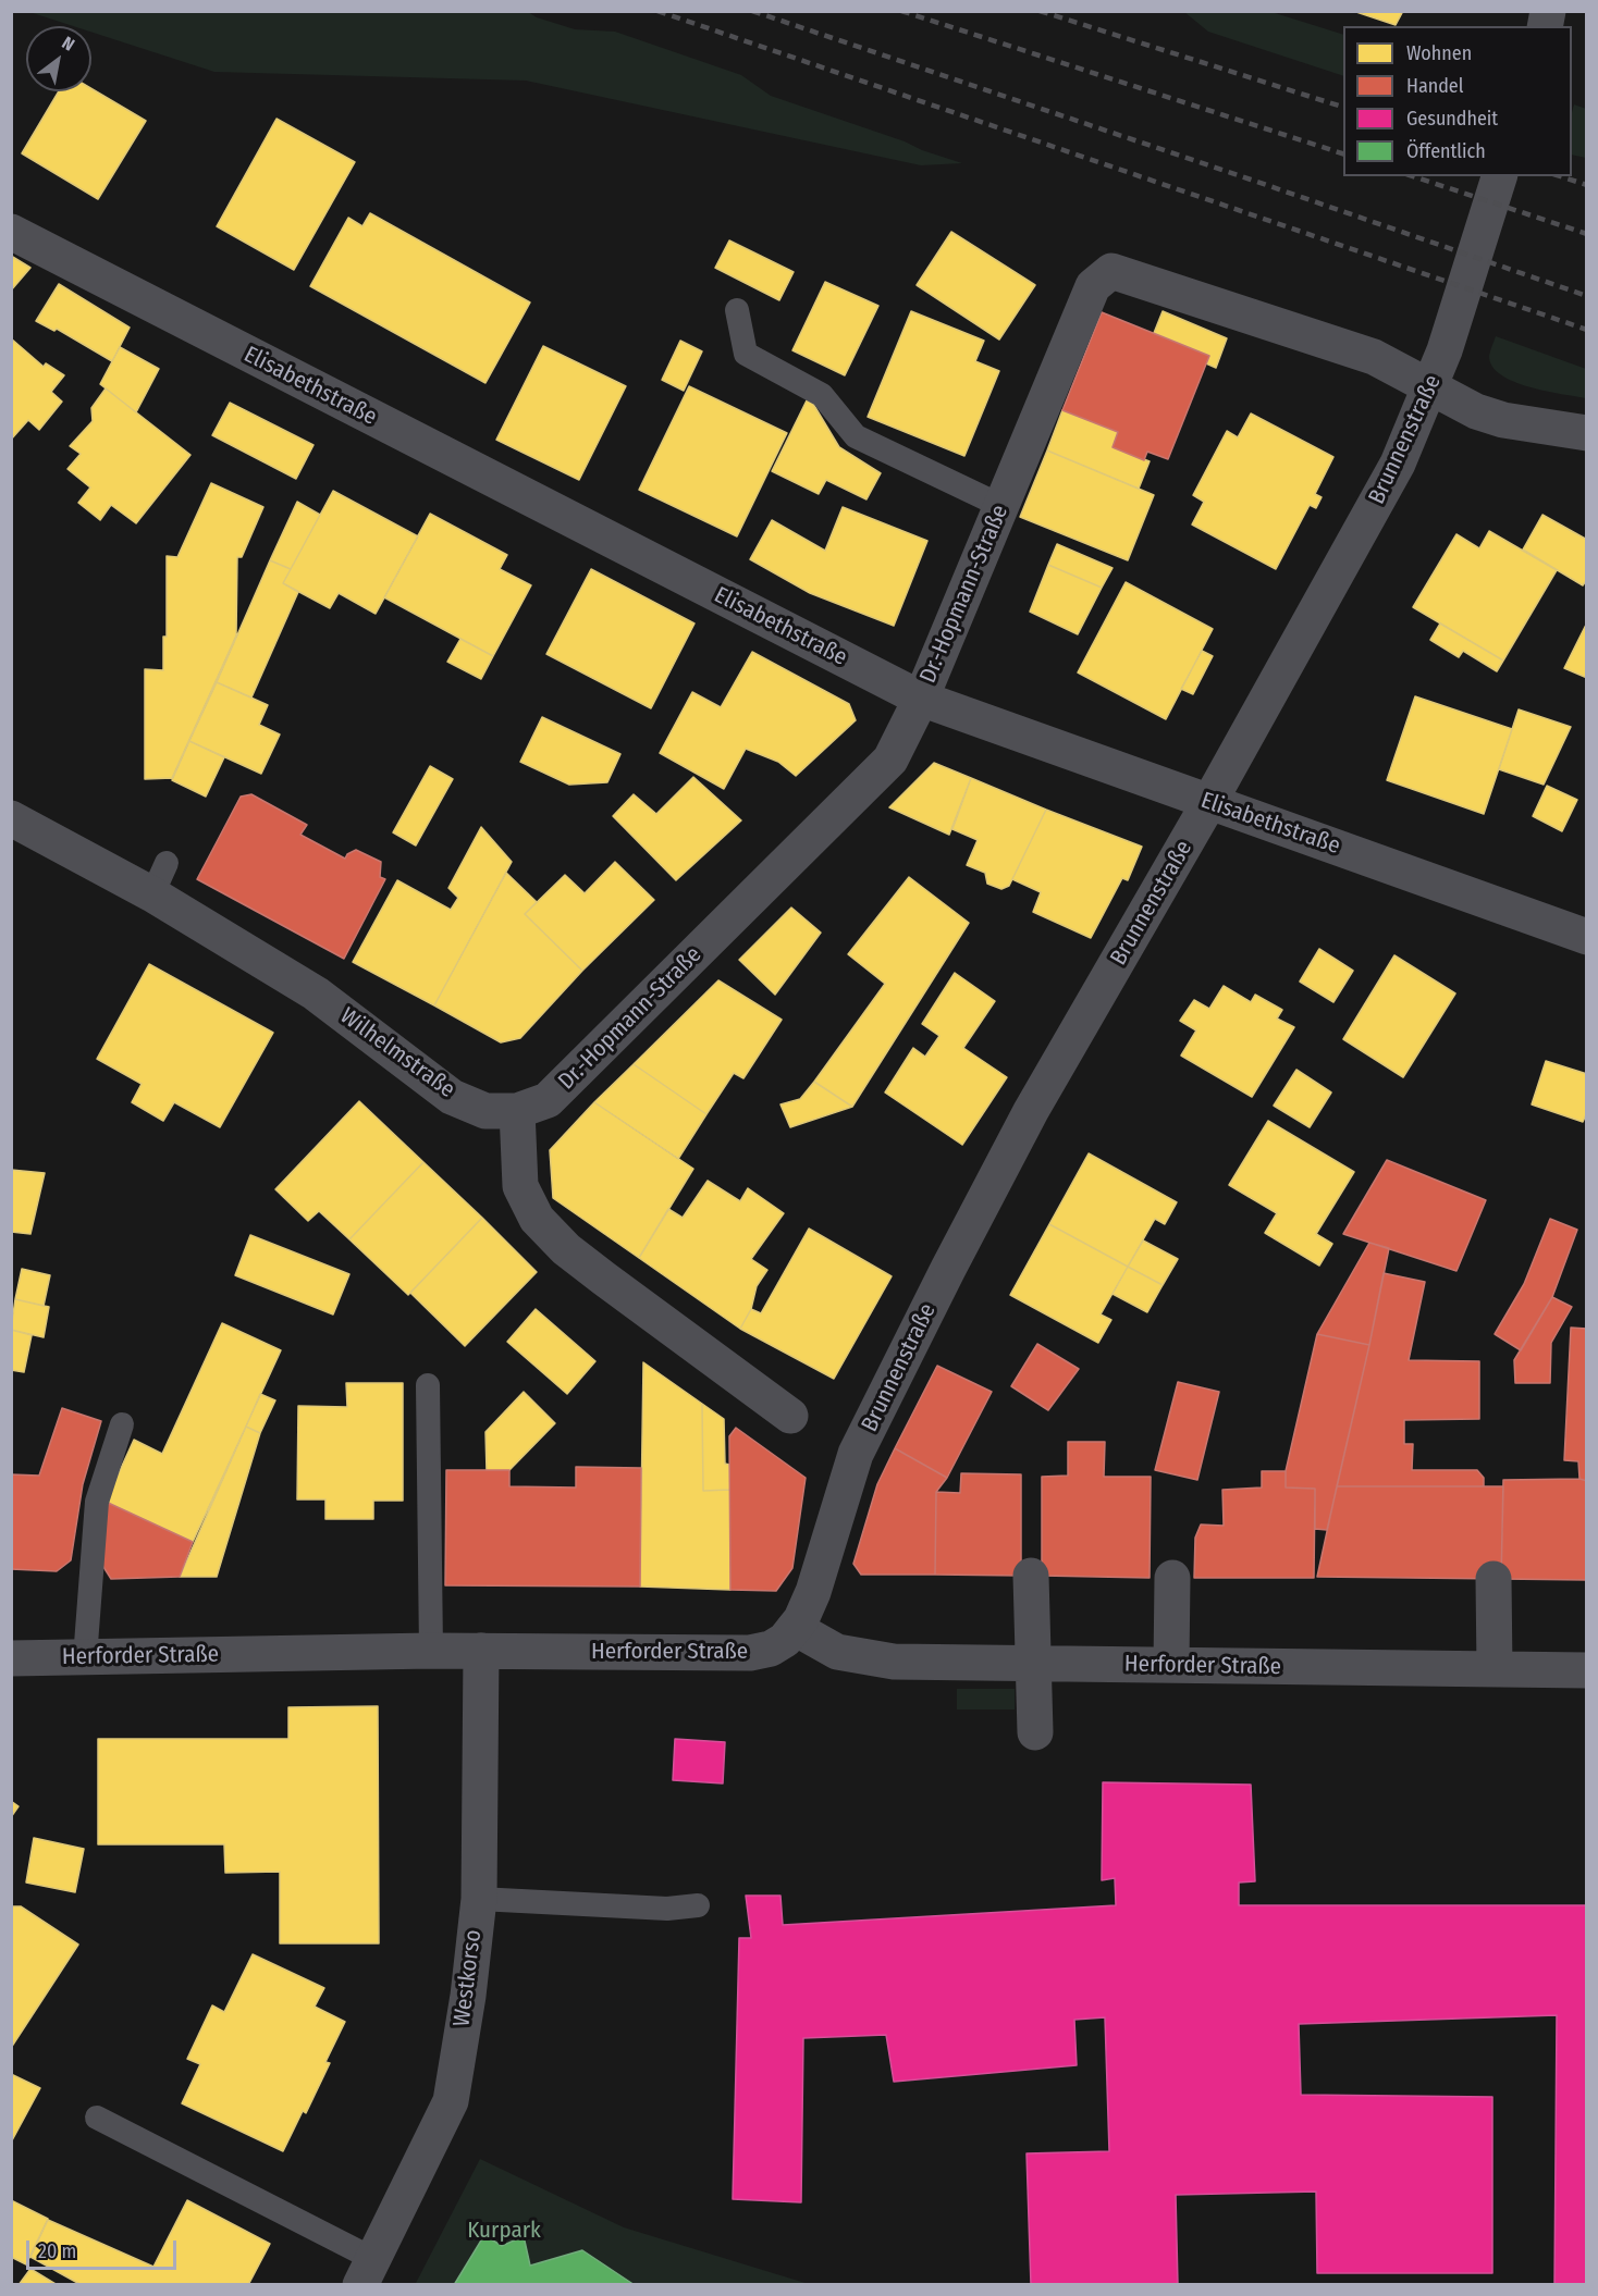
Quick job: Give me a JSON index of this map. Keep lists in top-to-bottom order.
{
  "streets": {
    "street": [
      "Elisabethstraße",
      "Brunnenstraße",
      "Dr.-Hopmann-Straße",
      "Wilhelmstraße",
      "Herforder Straße",
      "Westkorso"
    ]
  },
  "crossings": [
    ["Elisabethstraße", "Brunnenstraße"],
    ["Elisabethstraße", "Dr.-Hopmann-Straße"],
    ["Brunnenstraße", "Dr.-Hopmann-Straße"],
    ["Brunnenstraße", "Herforder Straße"],
    ["Dr.-Hopmann-Straße", "Wilhelmstraße"],
    ["Herforder Straße", "Westkorso"]
  ],
  "parks": ["Kurpark"],
  "legend": [
    "Wohnen",
    "Handel",
    "Gesundheit",
    "Öffentlich"
  ],
  "scale_bar": "20 m",
  "north": "top right"
}
